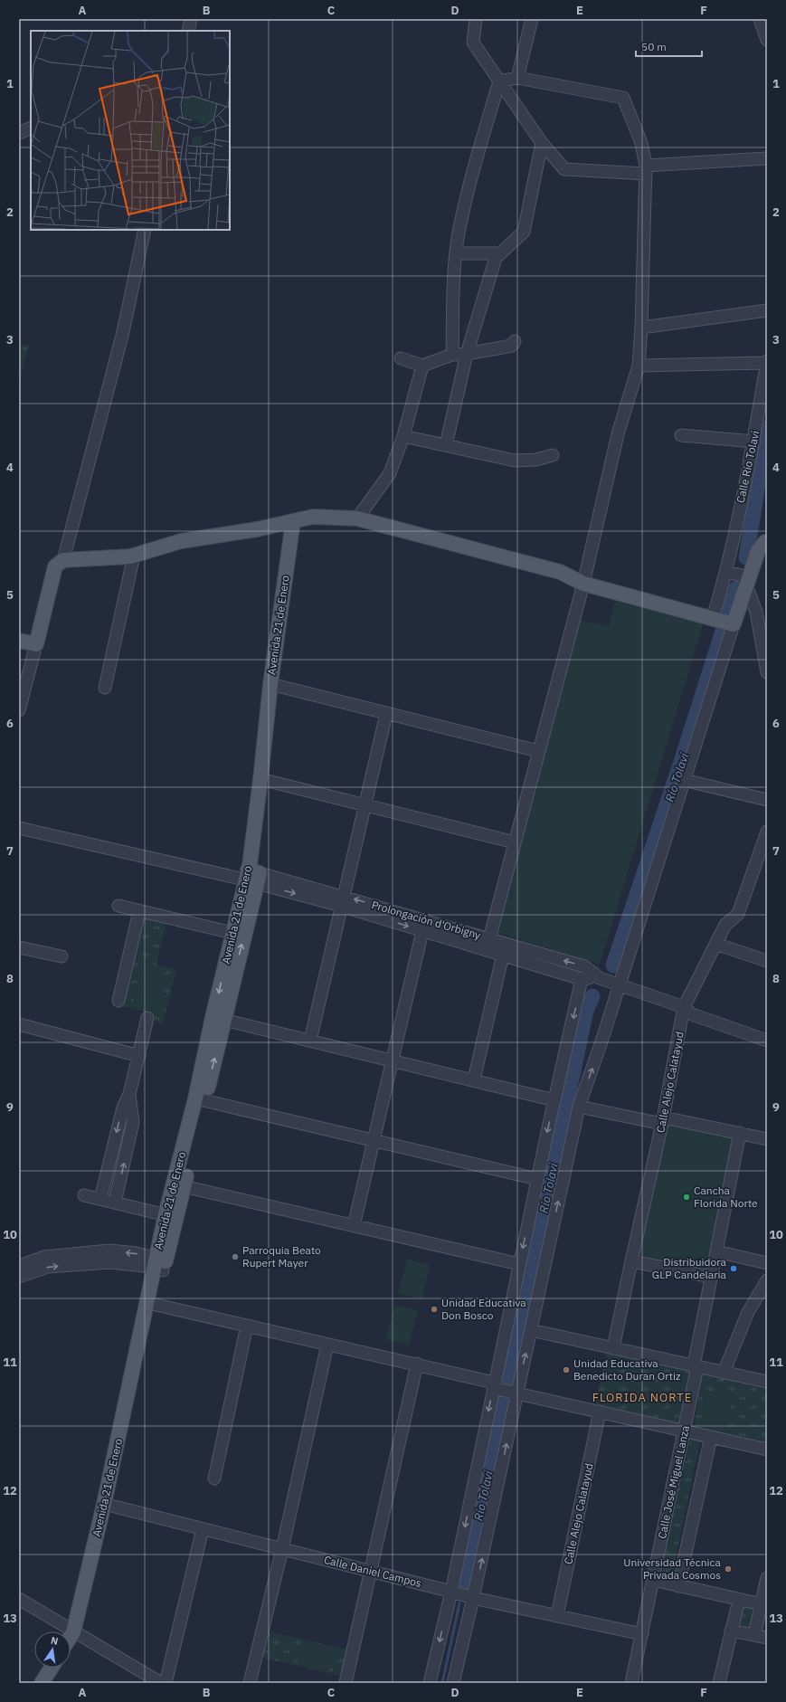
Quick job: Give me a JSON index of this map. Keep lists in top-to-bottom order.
{
  "streets": {
    "main road": ["Avenida 21 de Enero"],
    "street": [
      "Calle Río Tolavi",
      "Prolongación d'Orbigny",
      "Calle Alejo Calatayud",
      "Calle José Miguel Lanza",
      "Calle Daniel Campos"
    ]
  },
  "crossings": [
    ["Avenida 21 de Enero", "Prolongación d'Orbigny"],
    ["Avenida 21 de Enero", "Calle Daniel Campos"],
    ["Prolongación d'Orbigny", "Calle Alejo Calatayud"],
    ["Calle Alejo Calatayud", "Calle Daniel Campos"],
    ["Calle José Miguel Lanza", "Calle Daniel Campos"]
  ],
  "districts": ["FLORIDA NORTE"],
  "water": ["Río Tolavi"],
  "places": [
    "Cancha Florida Norte",
    "Parroquia Beato Rupert Mayer",
    "Distribuidora GLP Candelaria",
    "Unidad Educativa Don Bosco",
    "Unidad Educativa Benedicto Duran Ortiz",
    "Universidad Técnica Privada Cosmos"
  ],
  "scale_bar": "50 m",
  "north": "top",
  "grid": {
    "columns": [
      "A",
      "B",
      "C",
      "D",
      "E",
      "F"
    ],
    "rows": [
      "1",
      "2",
      "3",
      "4",
      "5",
      "6",
      "7",
      "8",
      "9",
      "10",
      "11",
      "12",
      "13"
    ]
  }
}
